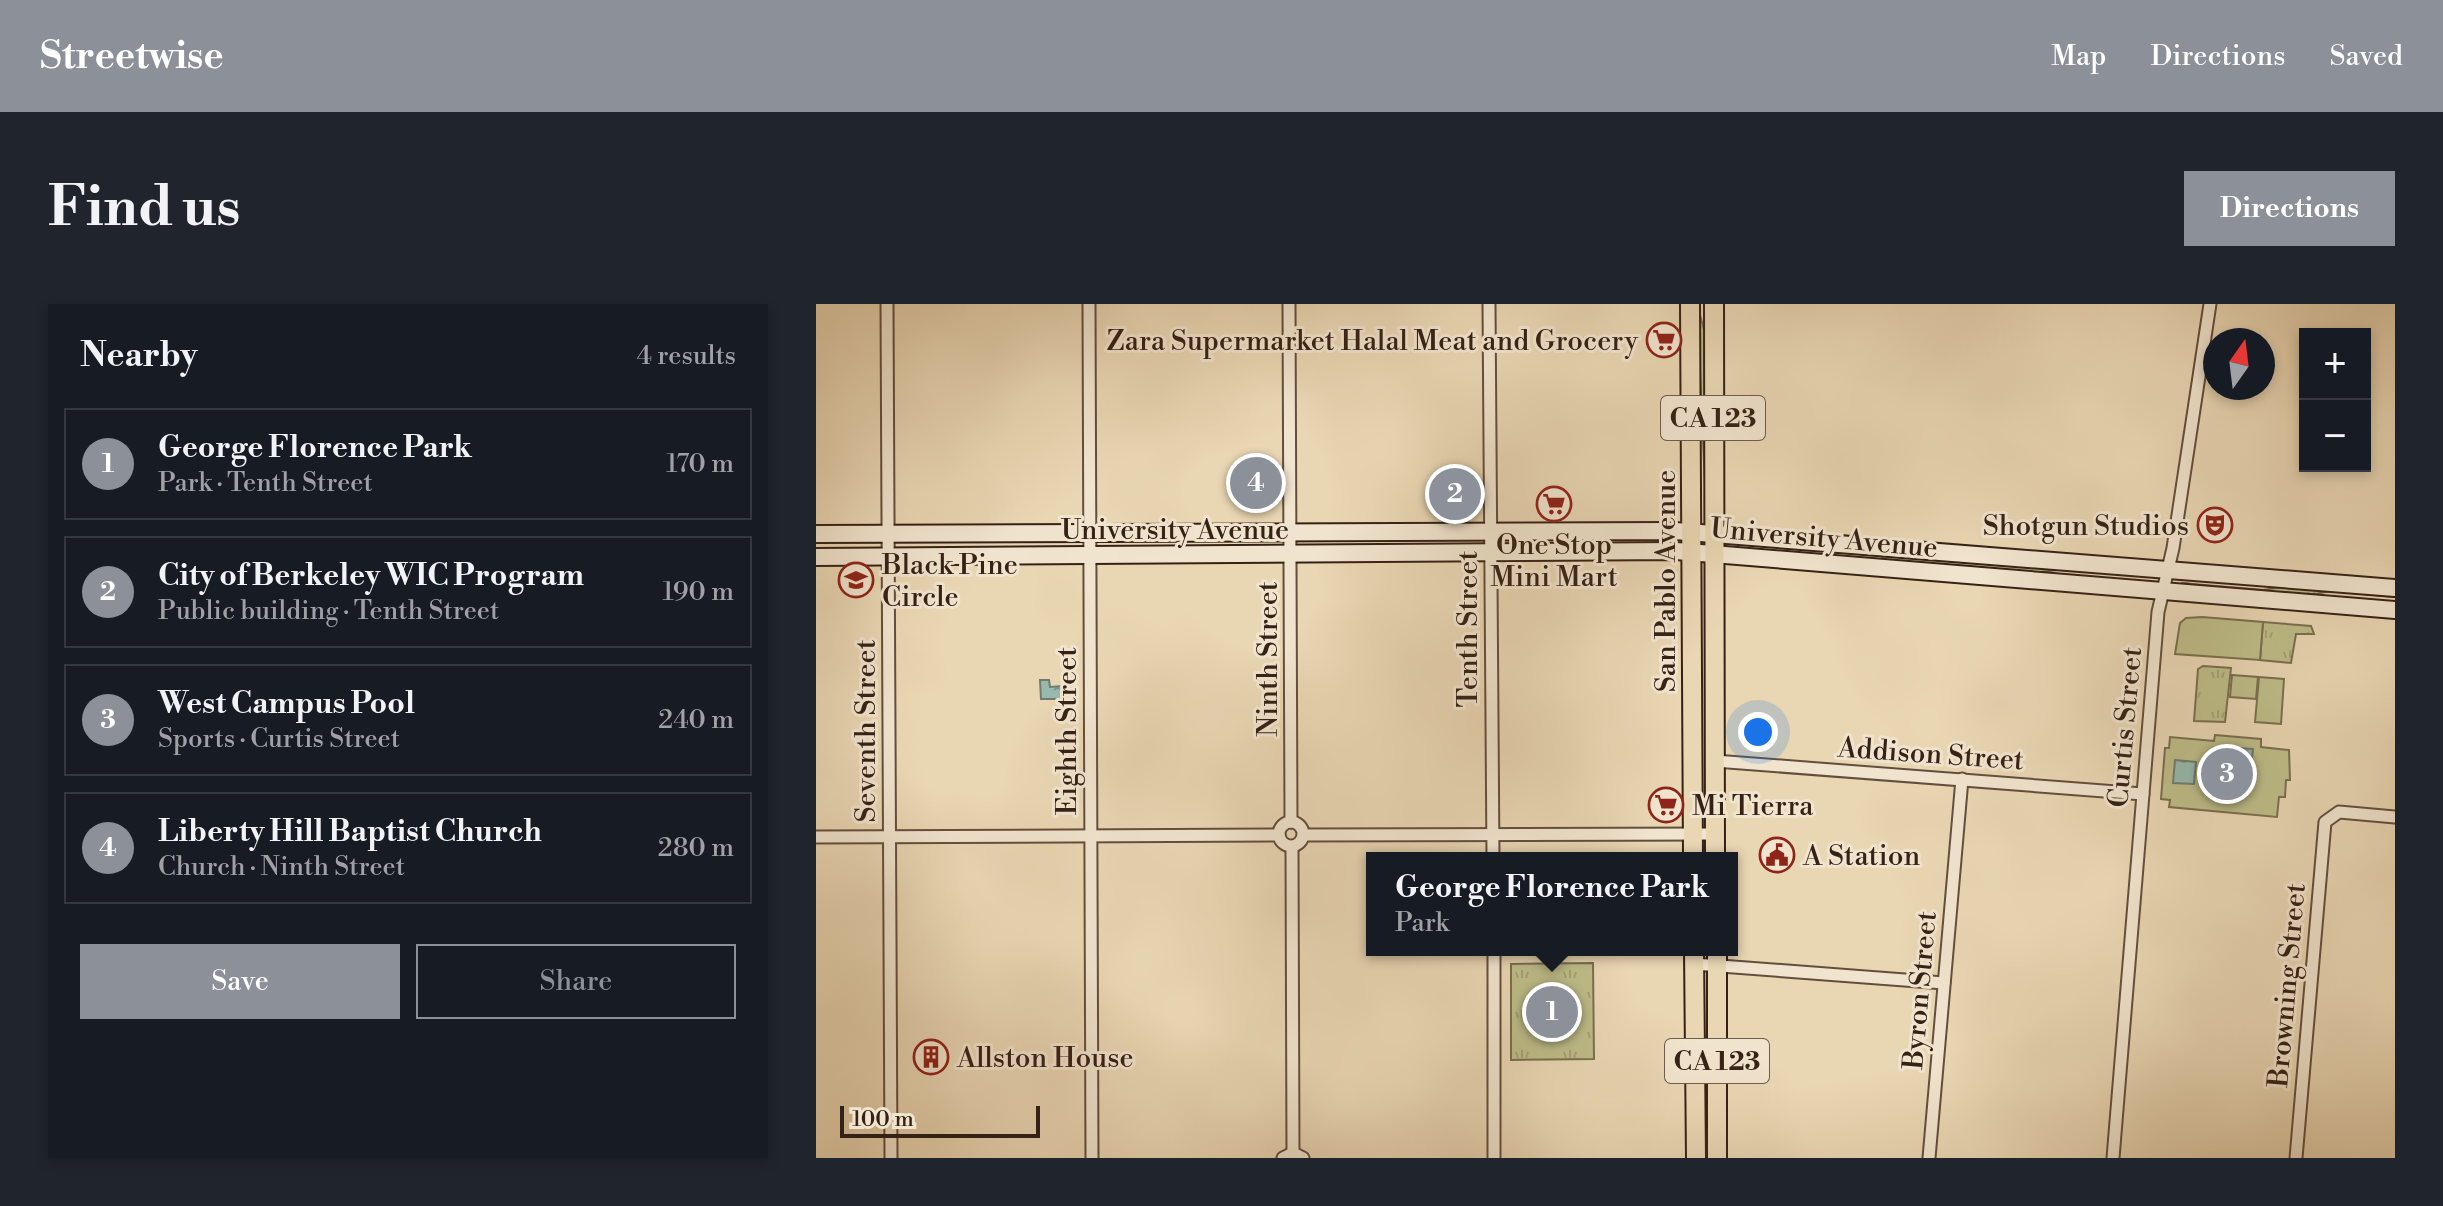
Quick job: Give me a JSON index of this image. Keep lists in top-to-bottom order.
{
  "streets": {
    "main road": ["CA 123", "University Avenue", "San Pablo Avenue"],
    "street": [
      "Tenth Street",
      "Ninth Street",
      "Curtis Street",
      "Seventh Street",
      "Eighth Street",
      "Addison Street",
      "Browning Street",
      "Byron Street"
    ]
  },
  "crossings": [
    ["University Avenue", "San Pablo Avenue"],
    ["University Avenue", "Tenth Street"],
    ["University Avenue", "Ninth Street"],
    ["University Avenue", "Curtis Street"],
    ["University Avenue", "Seventh Street"],
    ["University Avenue", "Eighth Street"],
    ["San Pablo Avenue", "Addison Street"],
    ["Curtis Street", "Addison Street"],
    ["Addison Street", "Byron Street"]
  ],
  "places": {
    "supermarket": ["Zara Supermarket Halal Meat and Grocery", "One Stop Mini Mart", "Mi Tierra"],
    "theatre": ["Shotgun Studios"],
    "school or university": ["Black Pine Circle"],
    "public building": ["A Station"],
    "building": ["Allston House"]
  },
  "scale_bar": "100 m",
  "north": "top",
  "page": {
    "header": "Streetwise",
    "nav": ["Map", "Directions", "Saved"],
    "buttons": [
      "Directions",
      ["Save", "Share"]
    ],
    "title": "Find us",
    "heading": ["Nearby", "4 results"],
    "map_buttons": ["+", "−"],
    "list": [
      {
        "mark": "1",
        "name": "George Florence Park",
        "note": "Park · Tenth Street",
        "value": "170 m"
      },
      {
        "mark": "2",
        "name": "City of Berkeley WIC Program",
        "note": "Public building · Tenth Street",
        "value": "190 m"
      },
      {
        "mark": "3",
        "name": "West Campus Pool",
        "note": "Sports · Curtis Street",
        "value": "240 m"
      },
      {
        "mark": "4",
        "name": "Liberty Hill Baptist Church",
        "note": "Church · Ninth Street",
        "value": "280 m"
      }
    ],
    "pins": [
      "4",
      "2",
      "3",
      "1"
    ],
    "popup": ["George Florence Park", "Park"],
    "scale": "100 m"
  }
}
